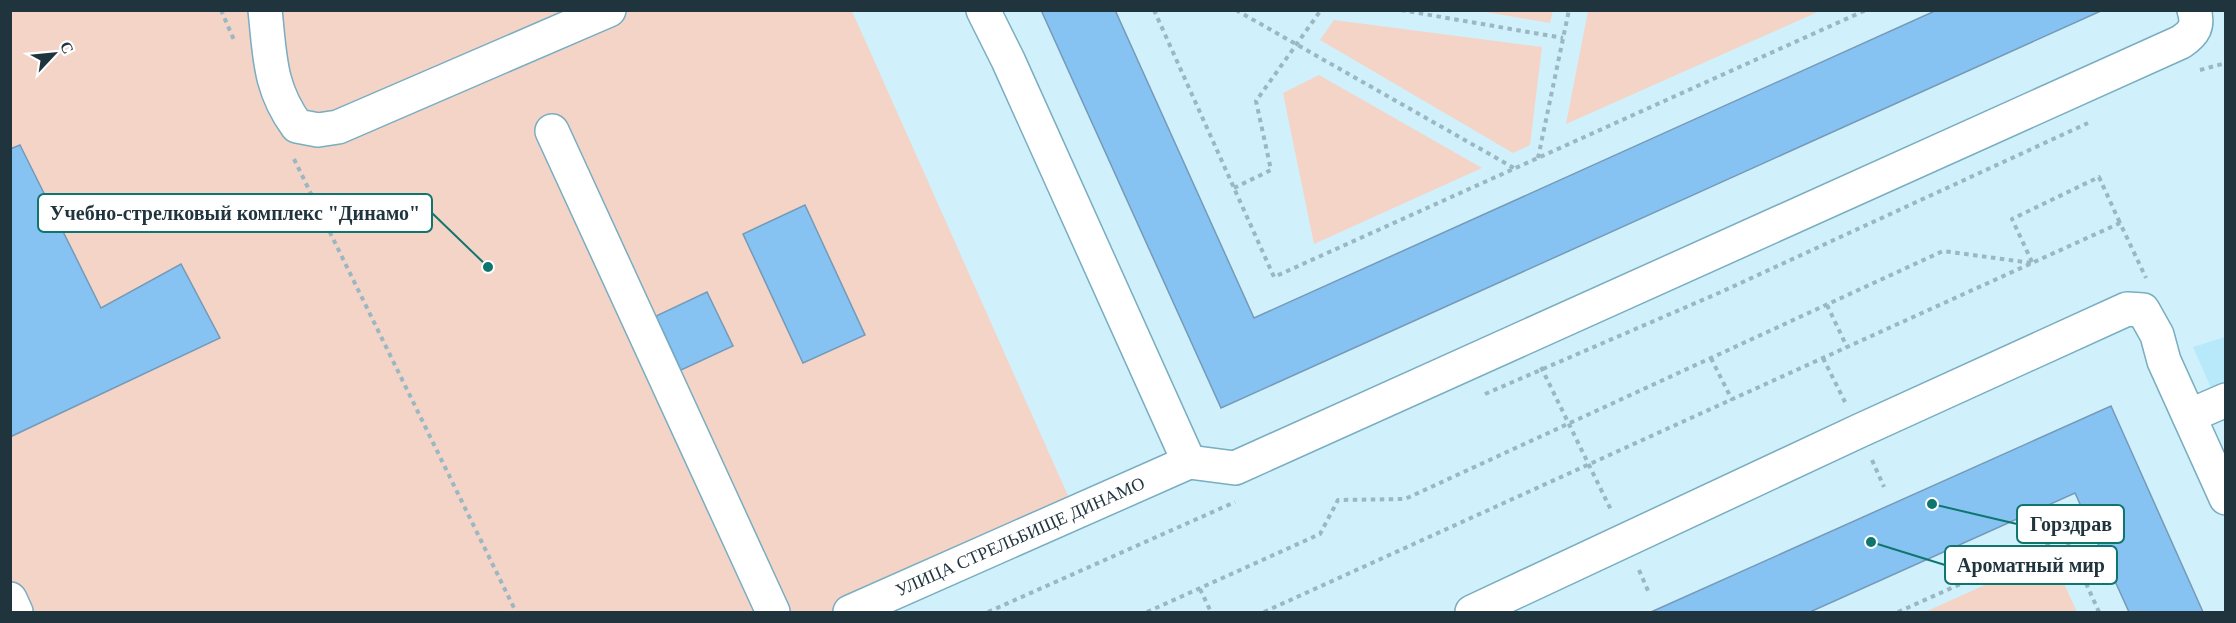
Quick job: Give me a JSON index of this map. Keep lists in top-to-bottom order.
{
  "streets": {
    "street": ["УЛИЦА СТРЕЛЬБИЩЕ ДИНАМО"]
  },
  "places": ["Учебно-стрелковый комплекс \"Динамо\"", "Горздрав", "Ароматный мир"],
  "north": "top right"
}
